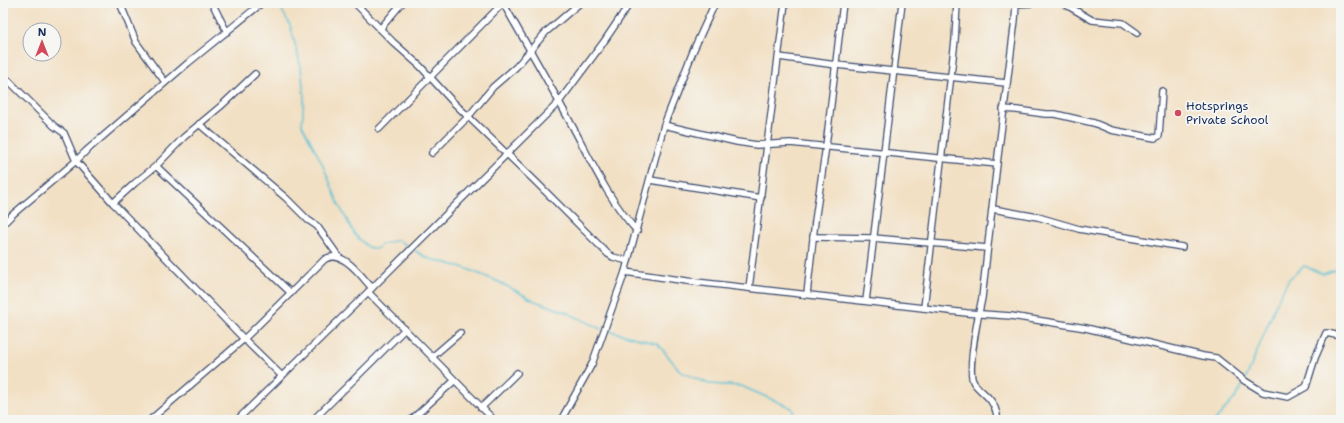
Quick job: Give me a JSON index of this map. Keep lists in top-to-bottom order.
{
  "places": ["Hotsprings Private School"],
  "north": "top"
}
